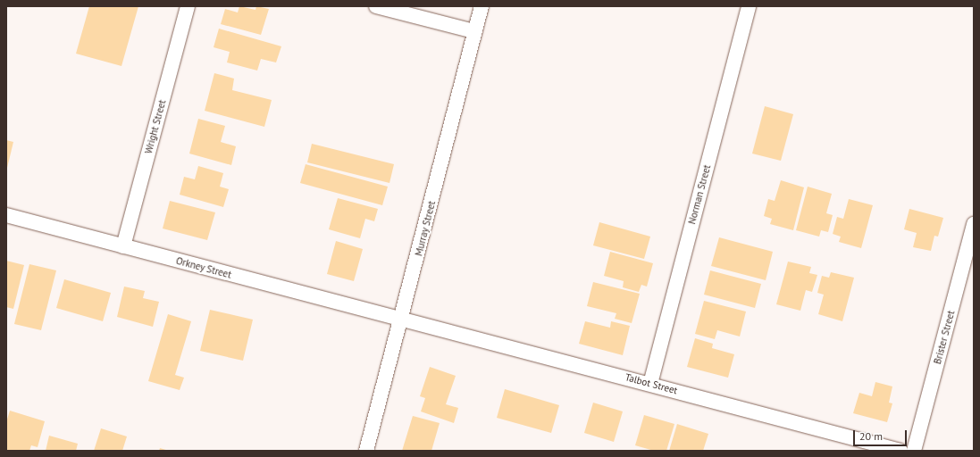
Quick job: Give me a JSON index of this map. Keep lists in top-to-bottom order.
{
  "streets": {
    "street": [
      "Wright Street",
      "Norman Street",
      "Murray Street",
      "Orkney Street",
      "Brister Street",
      "Talbot Street"
    ]
  },
  "crossings": [
    ["Wright Street", "Orkney Street"],
    ["Norman Street", "Talbot Street"],
    ["Murray Street", "Orkney Street"],
    ["Murray Street", "Talbot Street"],
    ["Orkney Street", "Talbot Street"]
  ],
  "scale_bar": "20 m"
}
